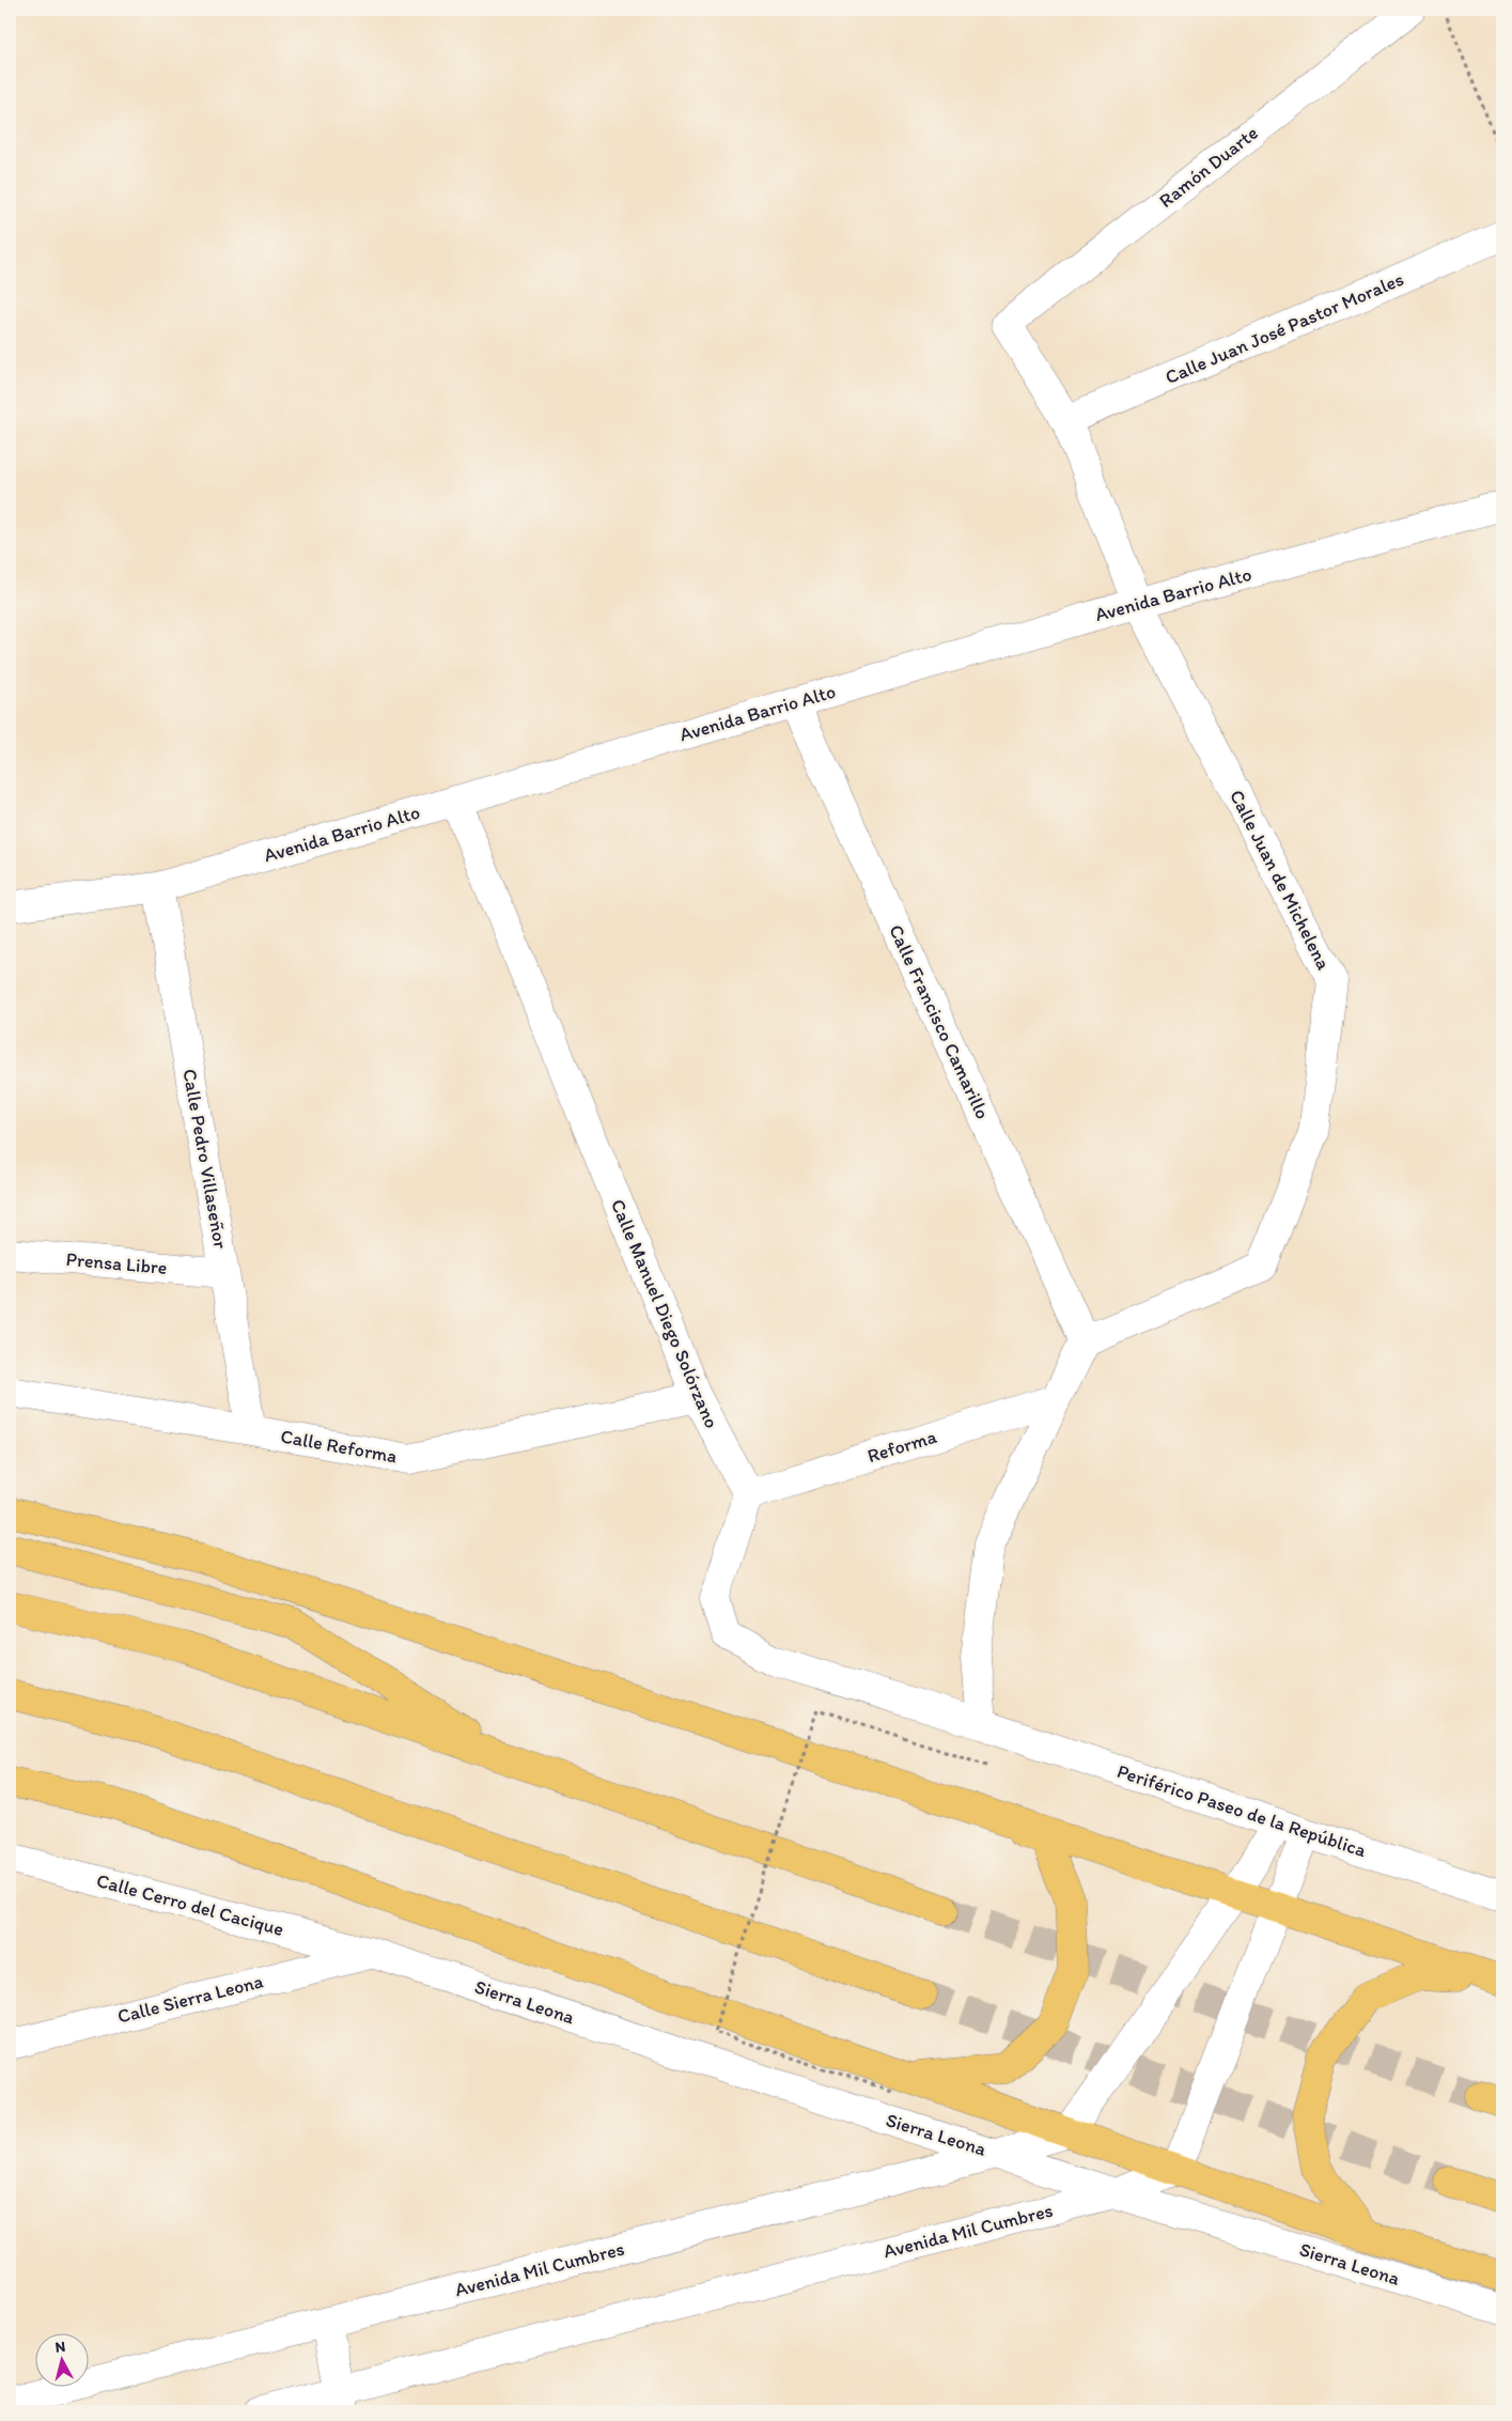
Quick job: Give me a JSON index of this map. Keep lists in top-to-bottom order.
{
  "streets": {
    "street": [
      "Ramón Duarte",
      "Calle Juan José Pastor Morales",
      "Avenida Barrio Alto",
      "Calle Juan de Michelena",
      "Calle Francisco Camarillo",
      "Calle Pedro Villaseñor",
      "Prensa Libre",
      "Calle Manuel Diego Solórzano",
      "Calle Reforma",
      "Reforma",
      "Periférico Paseo de la República",
      "Calle Cerro del Cacique",
      "Calle Sierra Leona",
      "Sierra Leona",
      "Avenida Mil Cumbres"
    ]
  },
  "crossings": [
    ["Ramón Duarte", "Calle Juan de Michelena"],
    ["Calle Juan José Pastor Morales", "Calle Juan de Michelena"],
    ["Avenida Barrio Alto", "Calle Juan de Michelena"],
    ["Avenida Barrio Alto", "Calle Francisco Camarillo"],
    ["Avenida Barrio Alto", "Calle Pedro Villaseñor"],
    ["Avenida Barrio Alto", "Calle Manuel Diego Solórzano"],
    ["Calle Juan de Michelena", "Calle Francisco Camarillo"],
    ["Calle Pedro Villaseñor", "Prensa Libre"],
    ["Calle Pedro Villaseñor", "Calle Reforma"],
    ["Calle Manuel Diego Solórzano", "Calle Reforma"],
    ["Calle Manuel Diego Solórzano", "Reforma"],
    ["Calle Cerro del Cacique", "Calle Sierra Leona"],
    ["Calle Cerro del Cacique", "Sierra Leona"],
    ["Calle Sierra Leona", "Sierra Leona"],
    ["Sierra Leona", "Avenida Mil Cumbres"]
  ],
  "north": "top"
}
